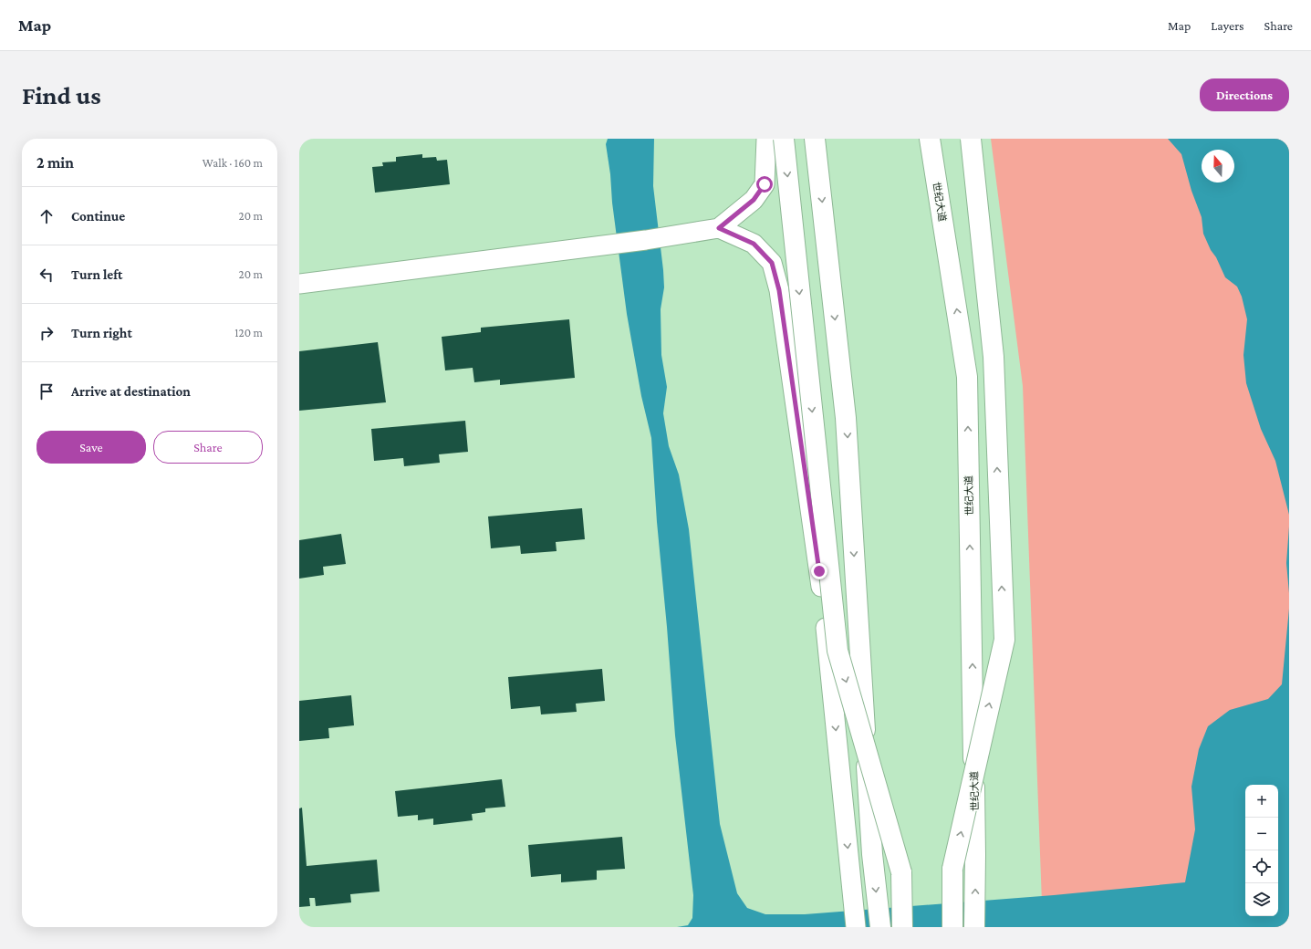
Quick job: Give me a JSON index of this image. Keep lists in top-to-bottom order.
{
  "streets": {
    "main road": ["世纪大道"]
  },
  "north": "top",
  "page": {
    "header": "Map",
    "nav": ["Map", "Layers", "Share"],
    "buttons": [
      "Directions",
      ["Save", "Share"]
    ],
    "title": "Find us",
    "heading": ["2 min", "Walk · 160 m"],
    "list": [
      ["Continue", "20 m"],
      ["Turn left", "20 m"],
      ["Turn right", "120 m"],
      "Arrive at destination"
    ],
    "map_buttons": ["+", "−"]
  }
}
